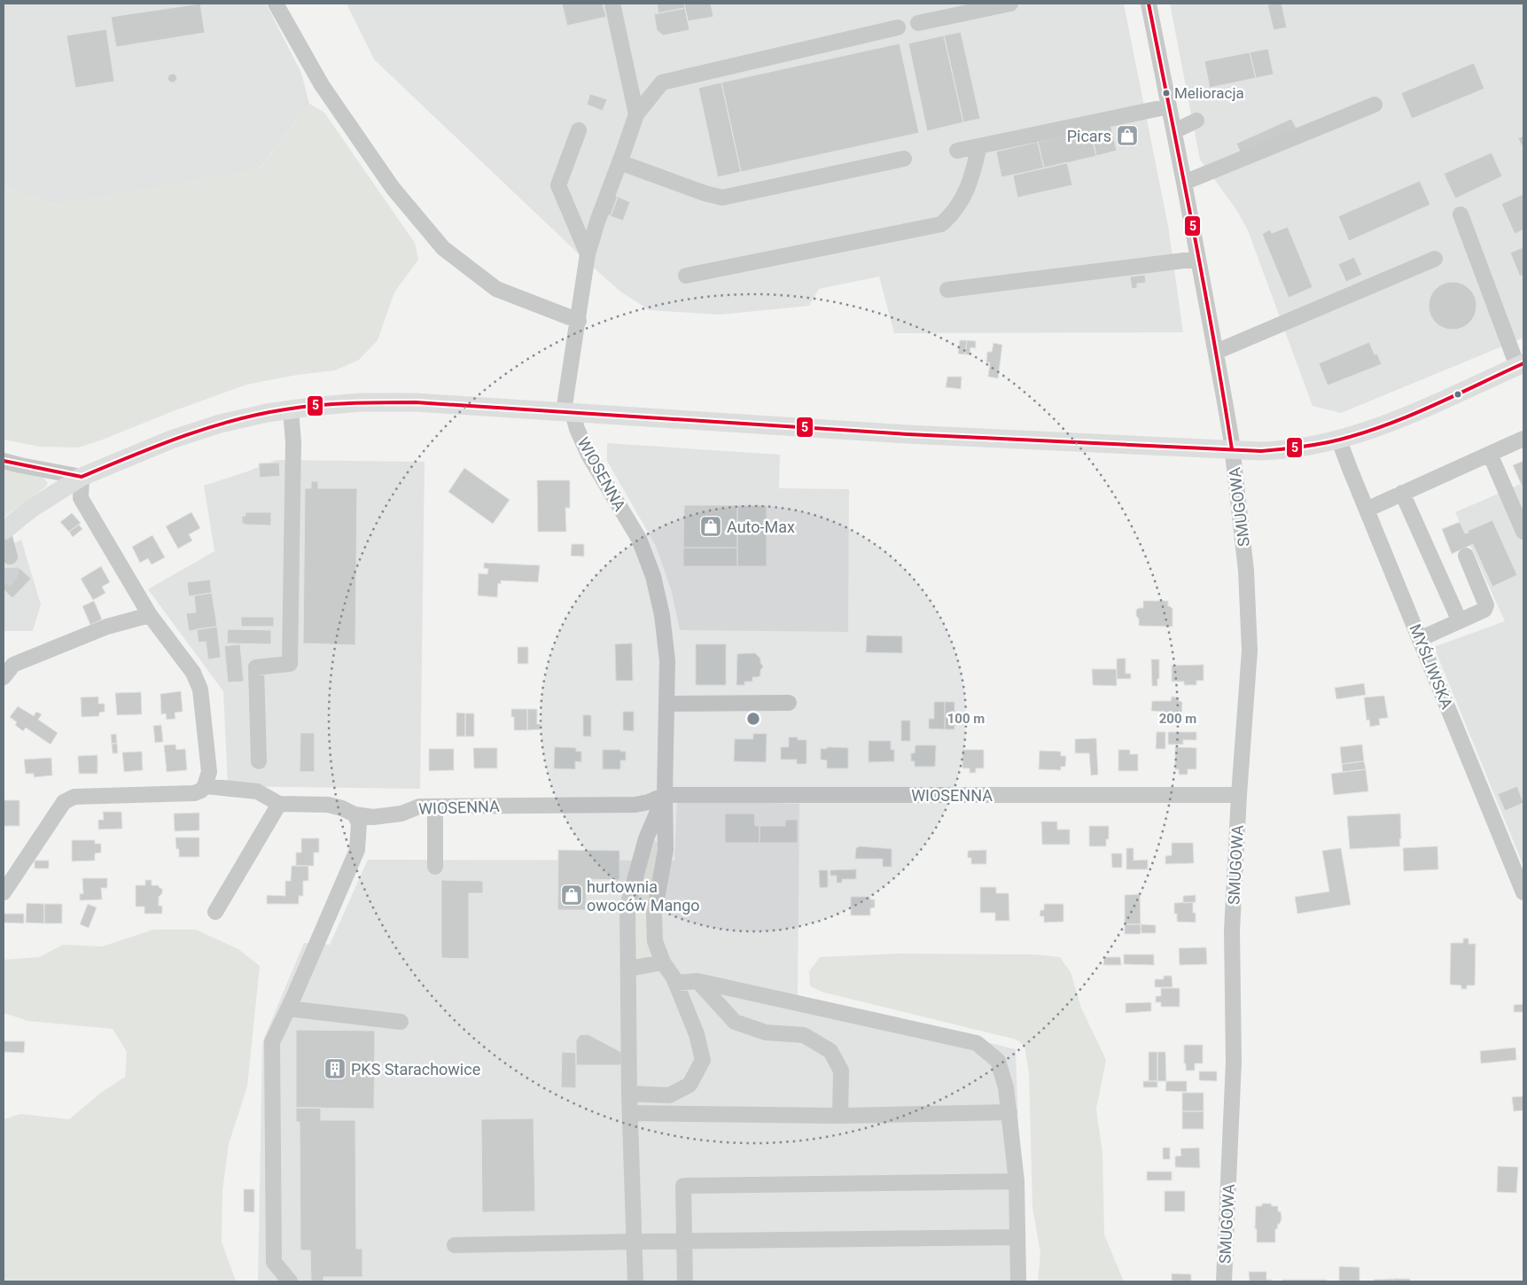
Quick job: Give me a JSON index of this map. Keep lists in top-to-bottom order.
{
  "streets": {
    "street": ["WIOSENNA", "SMUGOWA", "MYŚLIWSKA"]
  },
  "crossings": [
    ["WIOSENNA", "SMUGOWA"]
  ],
  "places": {
    "other": ["Melioracja"],
    "shop": ["Picars", "Auto-Max", "hurtownia owoców Mango"],
    "building": ["PKS Starachowice"]
  },
  "lines": ["transit line 5"],
  "rings": ["100 m", "200 m"]
}
